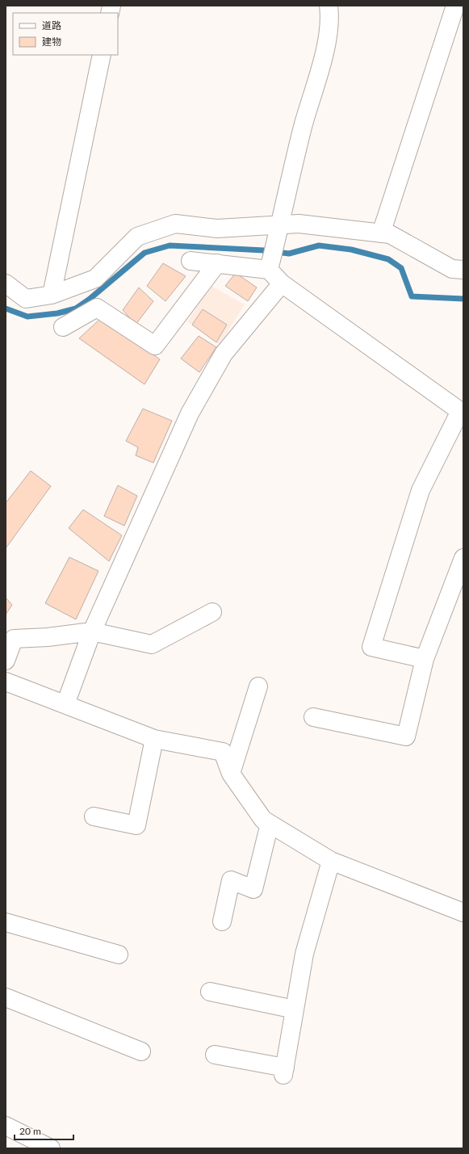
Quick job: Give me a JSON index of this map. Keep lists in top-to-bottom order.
{
  "legend": ["道路", "建物"],
  "scale_bar": "20 m"
}
